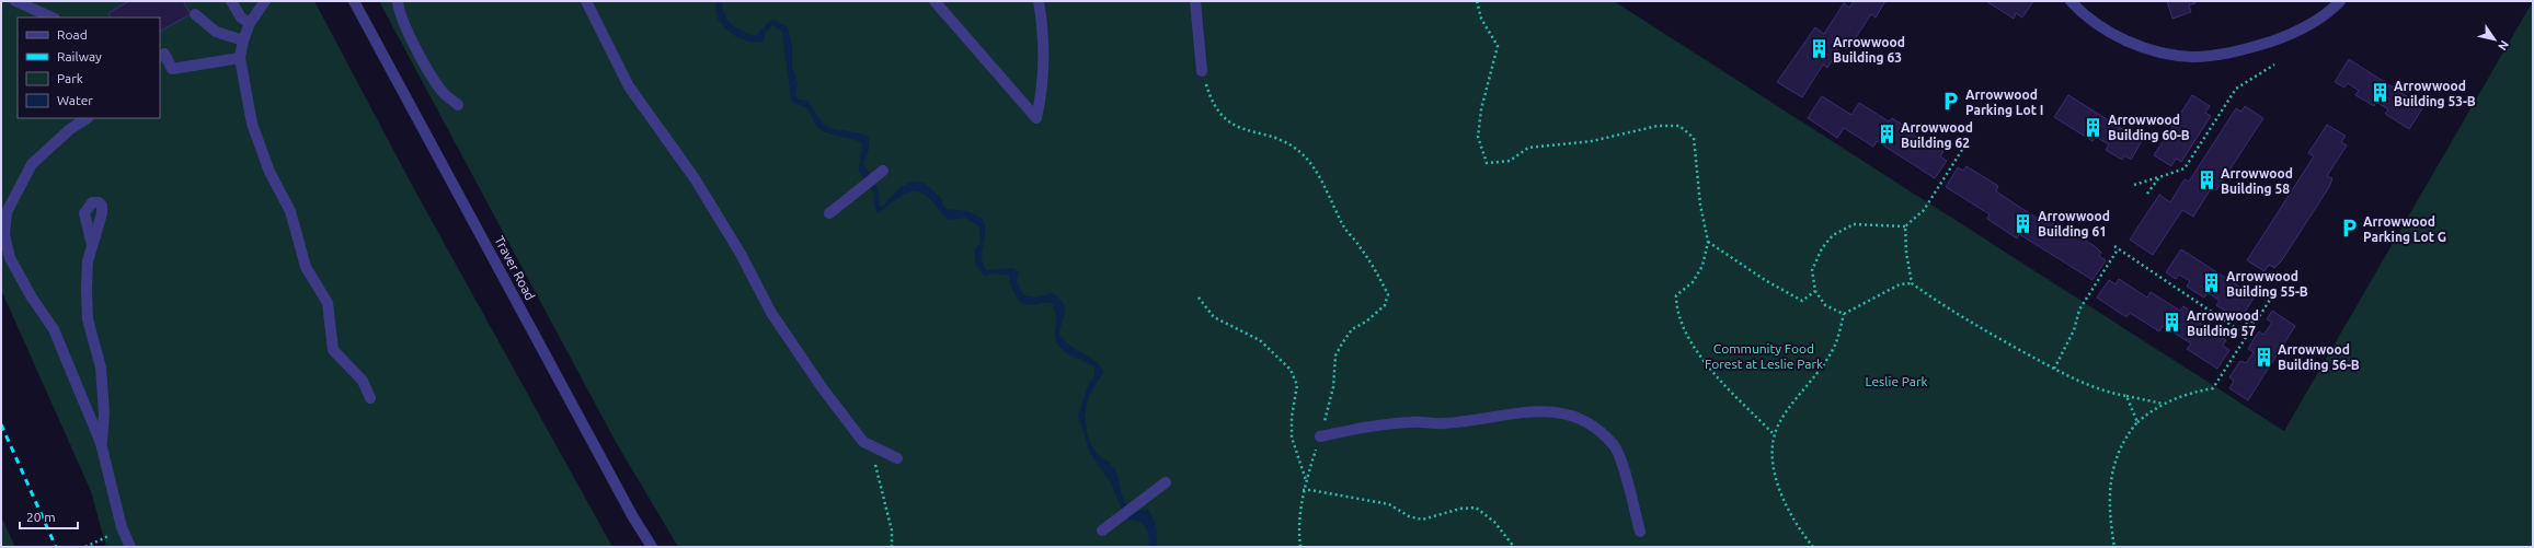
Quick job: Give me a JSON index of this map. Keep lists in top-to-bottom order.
{
  "streets": {
    "street": ["Traver Road"]
  },
  "parks": ["Community Food Forest at Leslie Park", "Leslie Park"],
  "places": {
    "building": [
      "Arrowwood Building 63",
      "Arrowwood Building 53-B",
      "Arrowwood Building 60-B",
      "Arrowwood Building 62",
      "Arrowwood Building 58",
      "Arrowwood Building 61",
      "Arrowwood Building 55-B",
      "Arrowwood Building 57",
      "Arrowwood Building 56-B"
    ],
    "parking": ["Arrowwood Parking Lot I", "Arrowwood Parking Lot G"]
  },
  "legend": [
    "Road",
    "Railway",
    "Park",
    "Water"
  ],
  "scale_bar": "20 m",
  "north": "bottom right"
}
